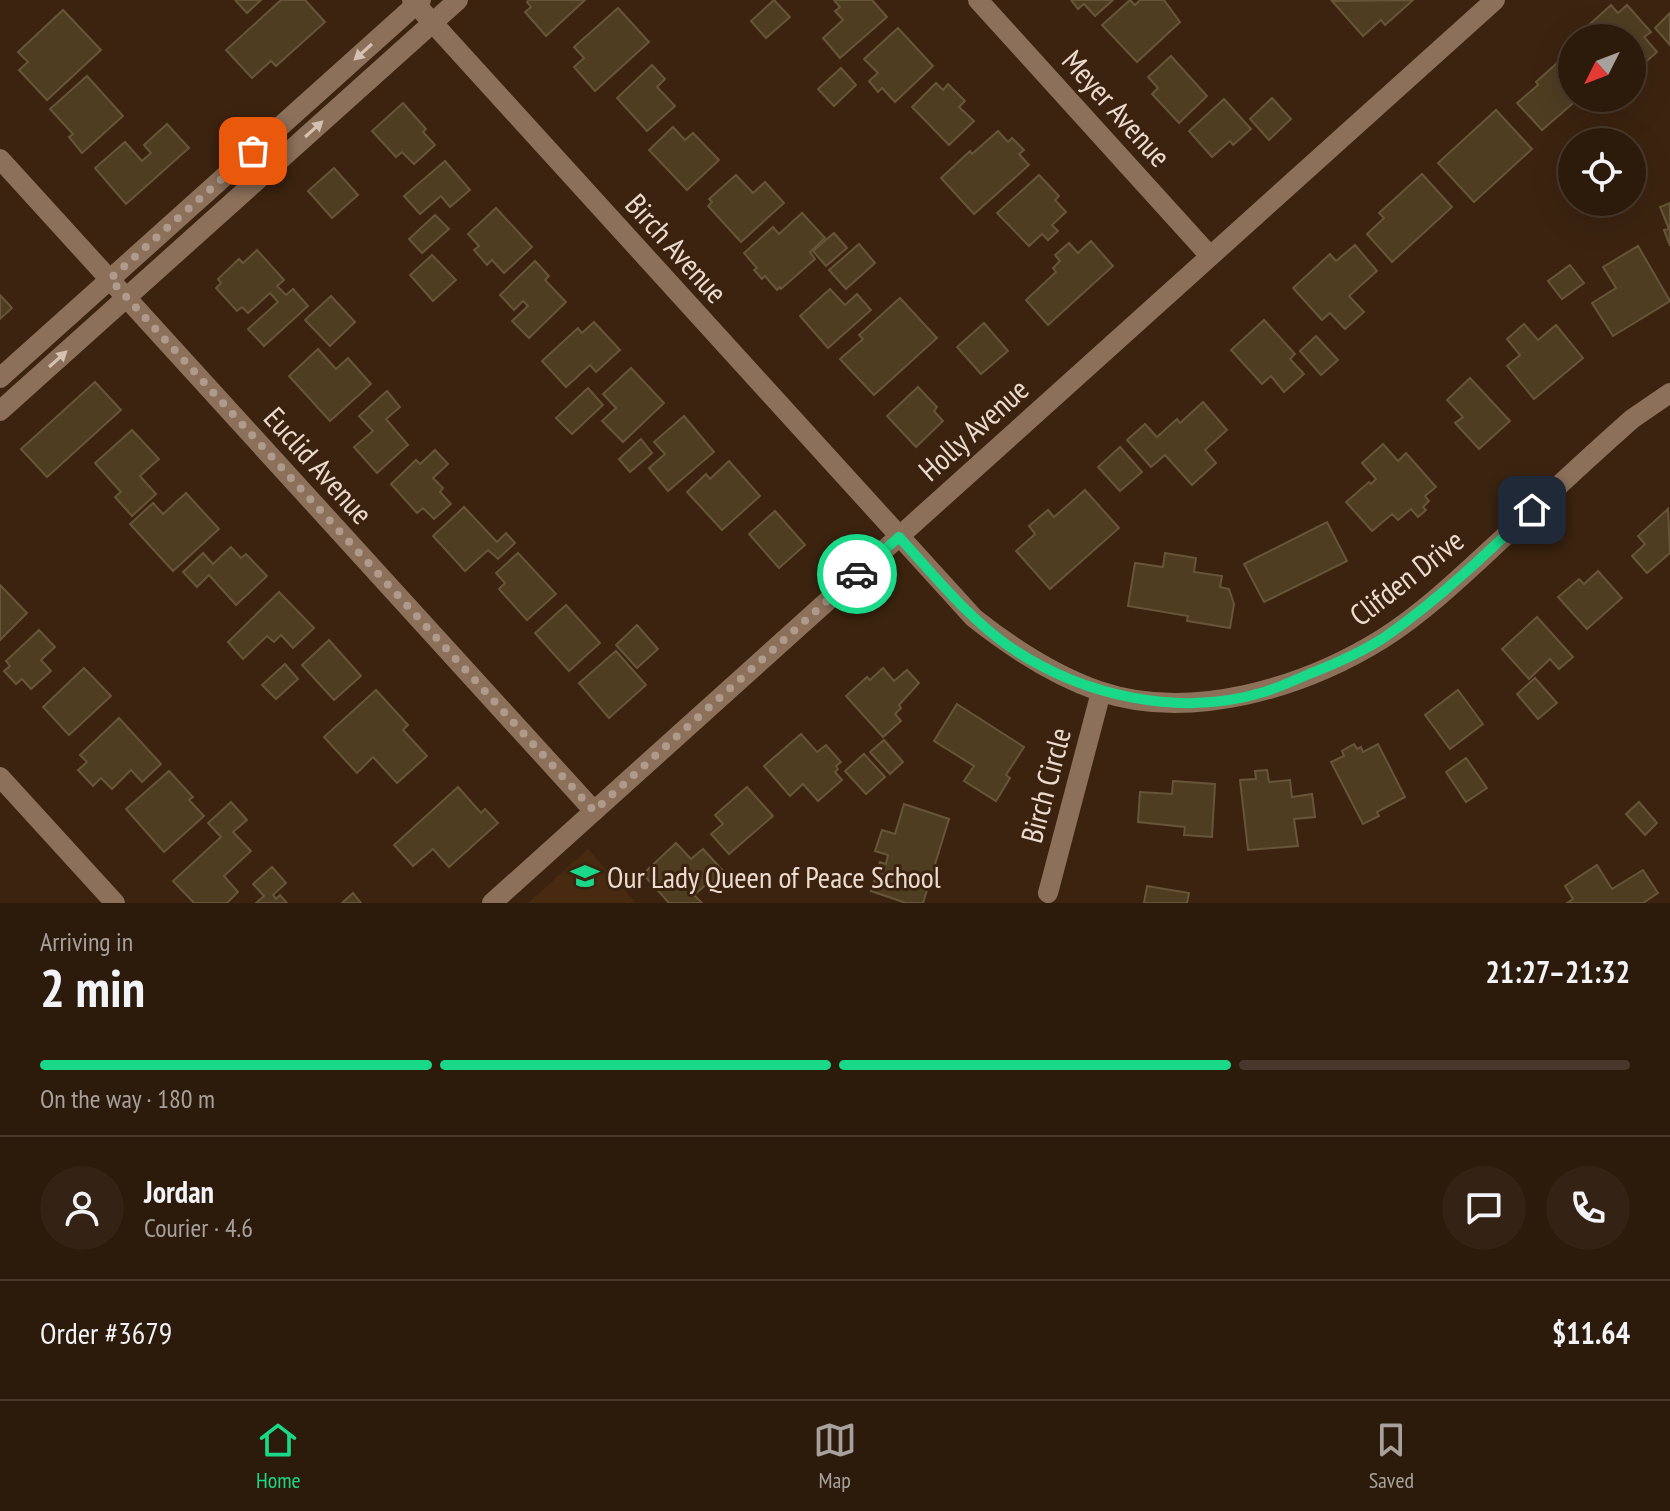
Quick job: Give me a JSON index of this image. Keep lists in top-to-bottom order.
{
  "streets": {
    "street": [
      "Meyer Avenue",
      "Birch Avenue",
      "Holly Avenue",
      "Euclid Avenue",
      "Clifden Drive",
      "Birch Circle"
    ]
  },
  "crossings": [
    ["Meyer Avenue", "Holly Avenue"],
    ["Birch Avenue", "Holly Avenue"],
    ["Birch Avenue", "Clifden Drive"],
    ["Holly Avenue", "Euclid Avenue"],
    ["Holly Avenue", "Clifden Drive"],
    ["Clifden Drive", "Birch Circle"]
  ],
  "places": {
    "school or university": ["Our Lady Queen of Peace School"]
  },
  "north": "bottom left",
  "page": {
    "heading": ["2 min", "Arriving in", "21:27–21:32"],
    "panel": [
      "Jordan",
      "Courier · 4.6",
      "Order #3679",
      "$11.64"
    ],
    "bar": "On the way · 180 m",
    "tabs": ["Home", "Map", "Saved"]
  }
}
